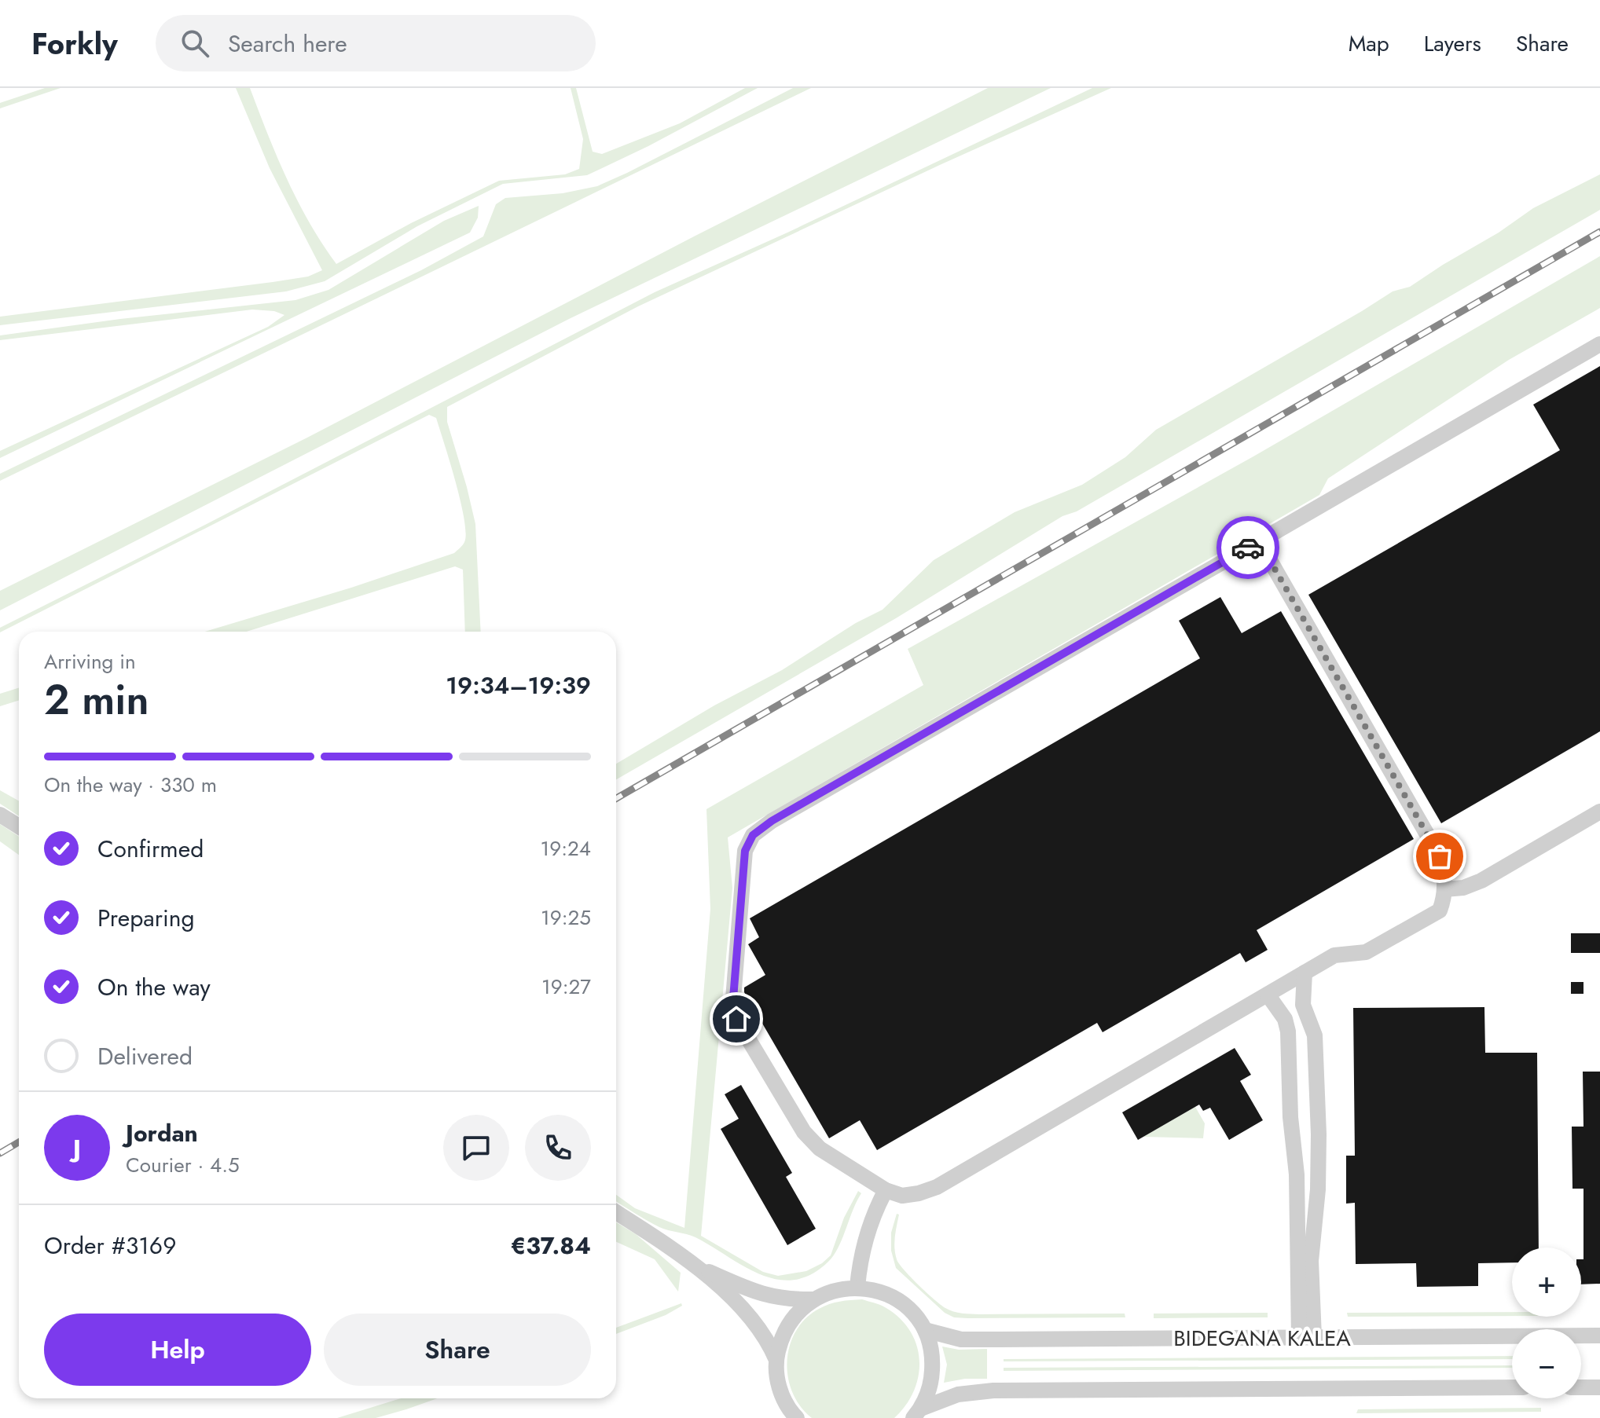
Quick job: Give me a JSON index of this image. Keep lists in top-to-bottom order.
{
  "streets": {
    "street": ["BIDEGANA KALEA"]
  },
  "page": {
    "header": "Forkly",
    "search": "Search here",
    "nav": ["Map", "Layers", "Share"],
    "heading": ["2 min", "Arriving in", "19:34–19:39"],
    "panel": [
      "Jordan",
      "Courier · 4.5",
      "Order #3169",
      "€37.84"
    ],
    "bar": "On the way · 330 m",
    "list": [
      ["Confirmed", "19:24"],
      ["Preparing", "19:25"],
      ["On the way", "19:27"],
      "Delivered"
    ],
    "round": "J",
    "map_buttons": ["+", "−"],
    "buttons": ["Help", "Share"]
  }
}
